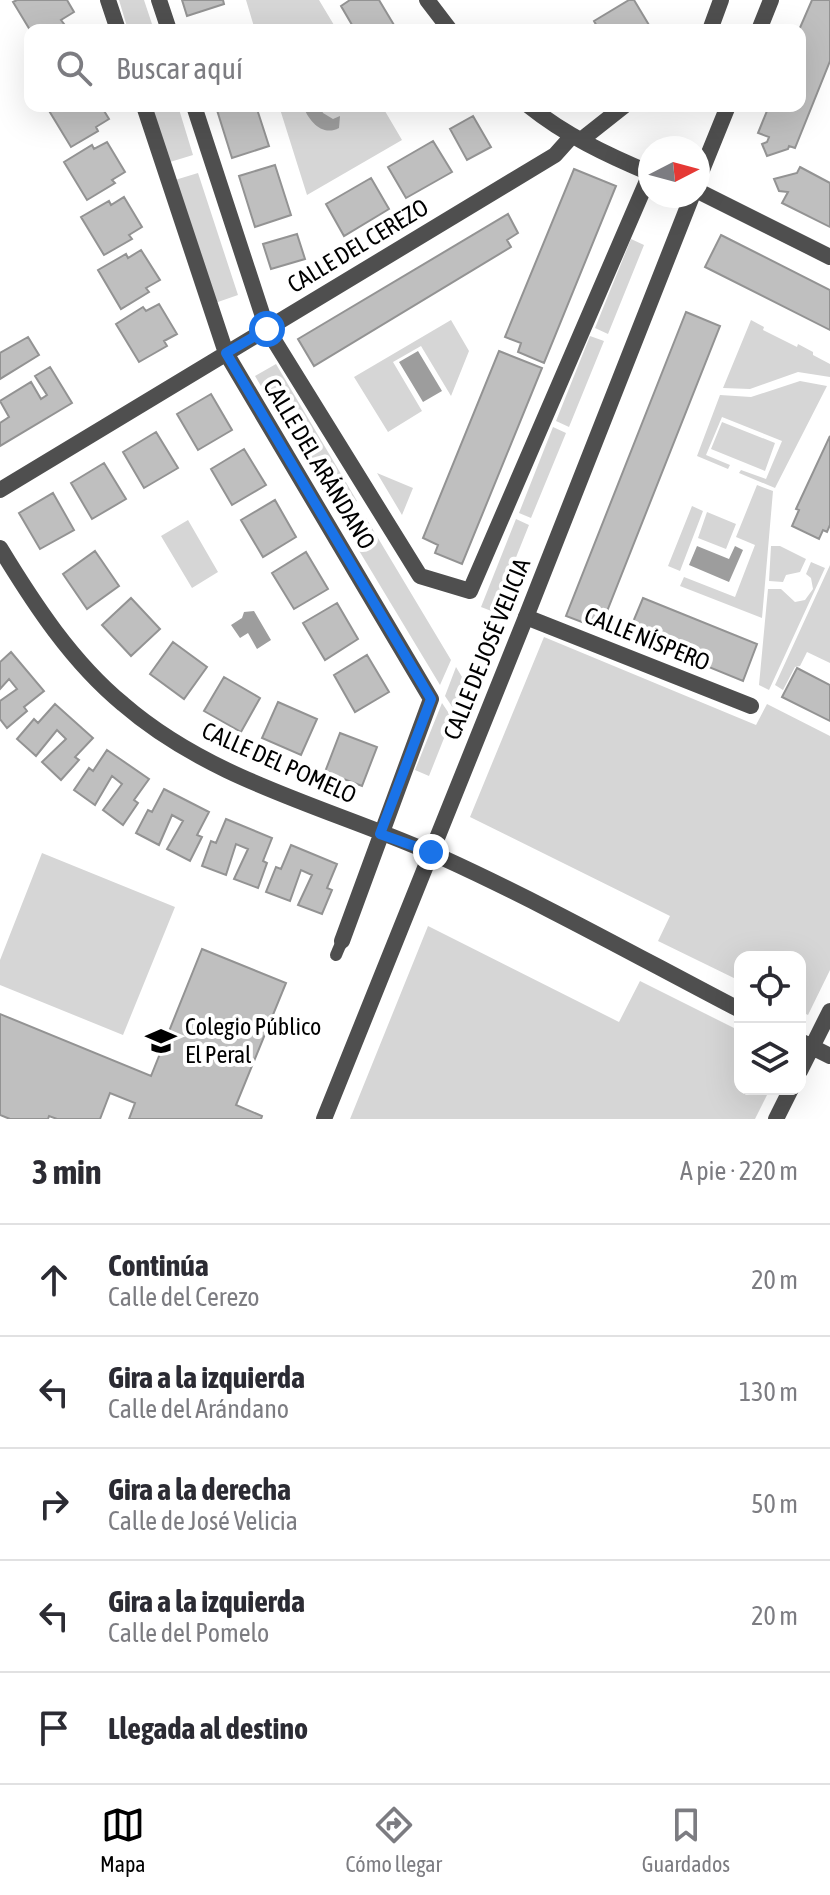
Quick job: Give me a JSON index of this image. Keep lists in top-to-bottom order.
{
  "streets": {
    "street": [
      "CALLE DEL CEREZO",
      "CALLE DEL ARÁNDANO",
      "CALLE NÍSPERO",
      "CALLE DE JOSÉ VELICIA",
      "CALLE DEL POMELO"
    ]
  },
  "crossings": [
    ["CALLE DEL CEREZO", "CALLE DEL ARÁNDANO"],
    ["CALLE DEL ARÁNDANO", "CALLE DE JOSÉ VELICIA"],
    ["CALLE NÍSPERO", "CALLE DE JOSÉ VELICIA"],
    ["CALLE DE JOSÉ VELICIA", "CALLE DEL POMELO"]
  ],
  "places": {
    "school or university": ["Colegio Público El Peral"]
  },
  "north": "right",
  "page": {
    "search": "Buscar aquí",
    "heading": ["3 min", "A pie · 220 m"],
    "list": [
      ["Continúa", "Calle del Cerezo", "20 m"],
      ["Gira a la izquierda", "Calle del Arándano", "130 m"],
      ["Gira a la derecha", "Calle de José Velicia", "50 m"],
      ["Gira a la izquierda", "Calle del Pomelo", "20 m"],
      "Llegada al destino"
    ],
    "nav": ["Mapa", "Cómo llegar", "Guardados"]
  }
}
